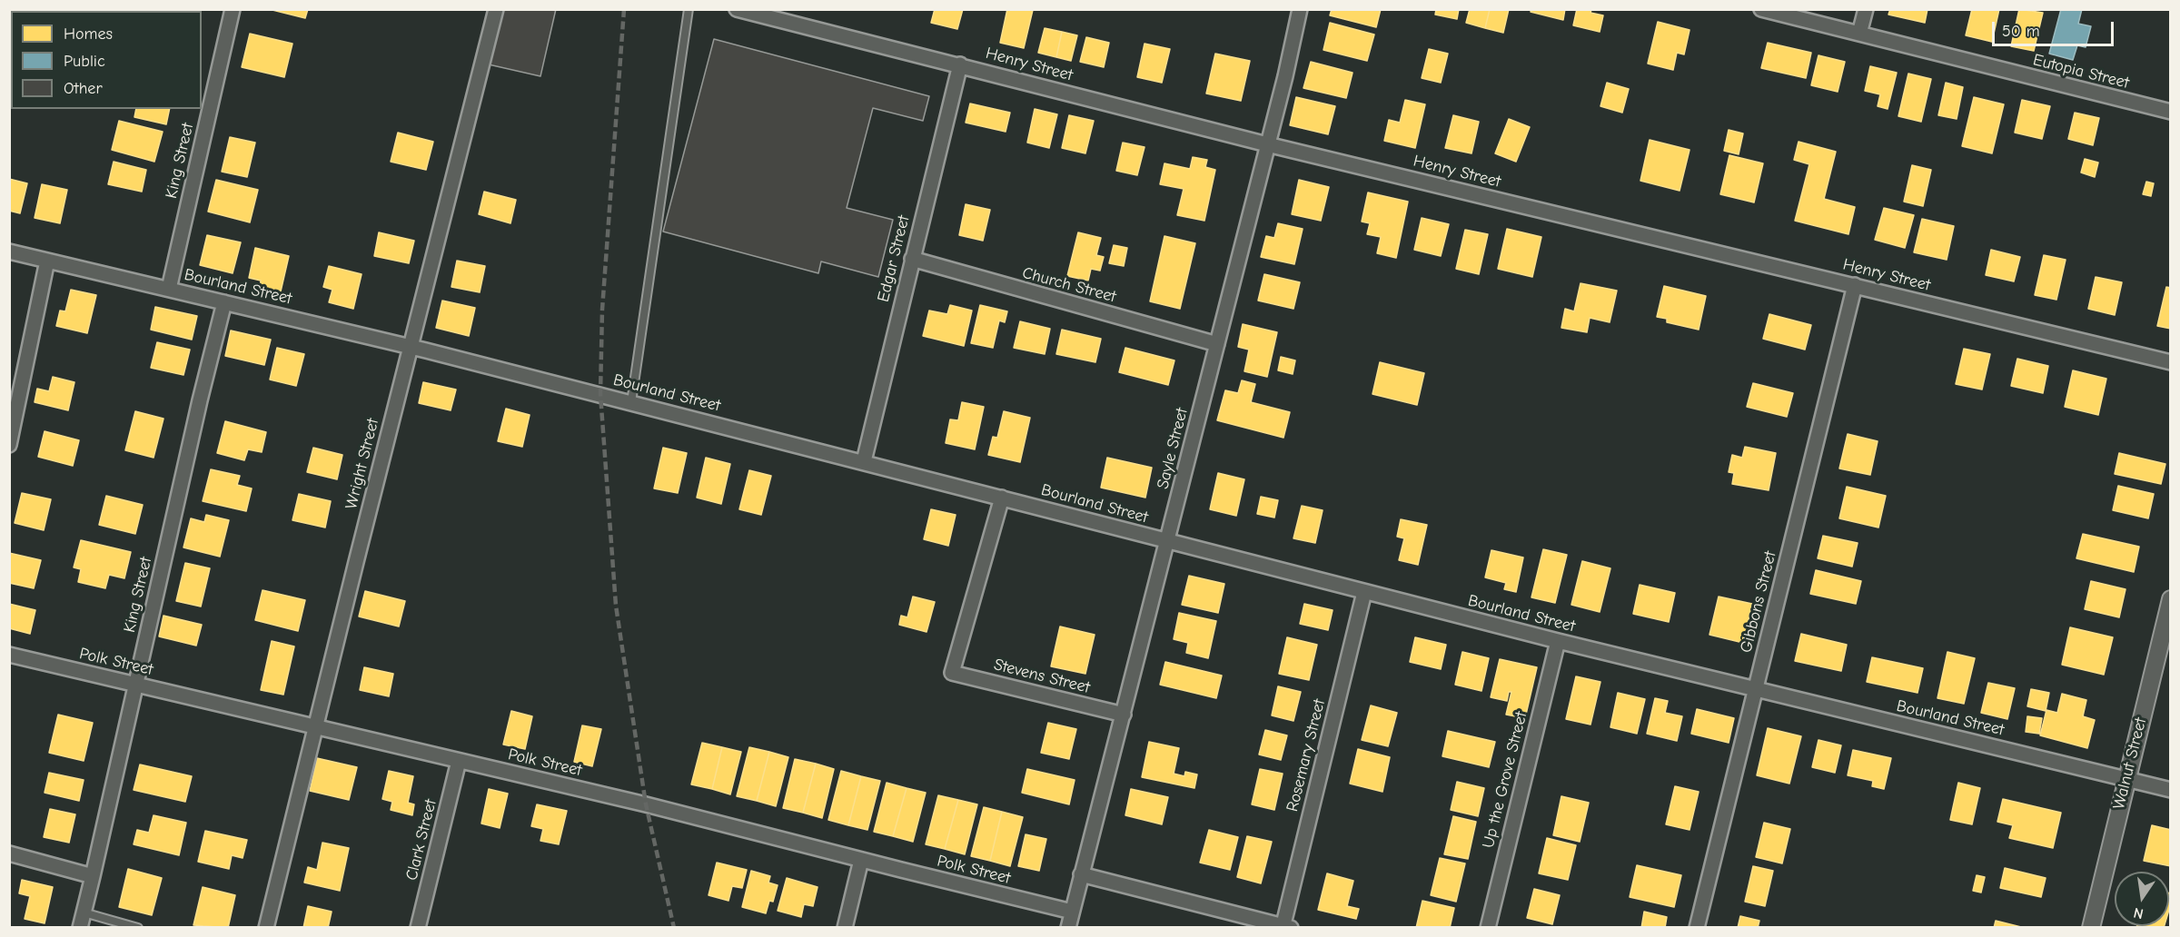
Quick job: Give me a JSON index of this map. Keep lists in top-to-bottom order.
{
  "streets": {
    "street": [
      "Henry Street",
      "Eutopia Street",
      "King Street",
      "Edgar Street",
      "Church Street",
      "Bourland Street",
      "Sayle Street",
      "Wright Street",
      "Gibbons Street",
      "Polk Street",
      "Stevens Street",
      "Rosemary Street",
      "Walnut Street",
      "Up the Grove Street",
      "Clark Street"
    ]
  },
  "crossings": [
    ["Henry Street", "Edgar Street"],
    ["Henry Street", "Sayle Street"],
    ["Henry Street", "Gibbons Street"],
    ["King Street", "Bourland Street"],
    ["King Street", "Polk Street"],
    ["Edgar Street", "Church Street"],
    ["Edgar Street", "Bourland Street"],
    ["Church Street", "Sayle Street"],
    ["Bourland Street", "Sayle Street"],
    ["Bourland Street", "Wright Street"],
    ["Bourland Street", "Gibbons Street"],
    ["Bourland Street", "Stevens Street"],
    ["Bourland Street", "Rosemary Street"],
    ["Bourland Street", "Walnut Street"],
    ["Bourland Street", "Up the Grove Street"],
    ["Sayle Street", "Polk Street"],
    ["Sayle Street", "Stevens Street"],
    ["Wright Street", "Polk Street"],
    ["Polk Street", "Clark Street"]
  ],
  "legend": ["Homes", "Public", "Other"],
  "scale_bar": "50 m",
  "north": "bottom"
}
